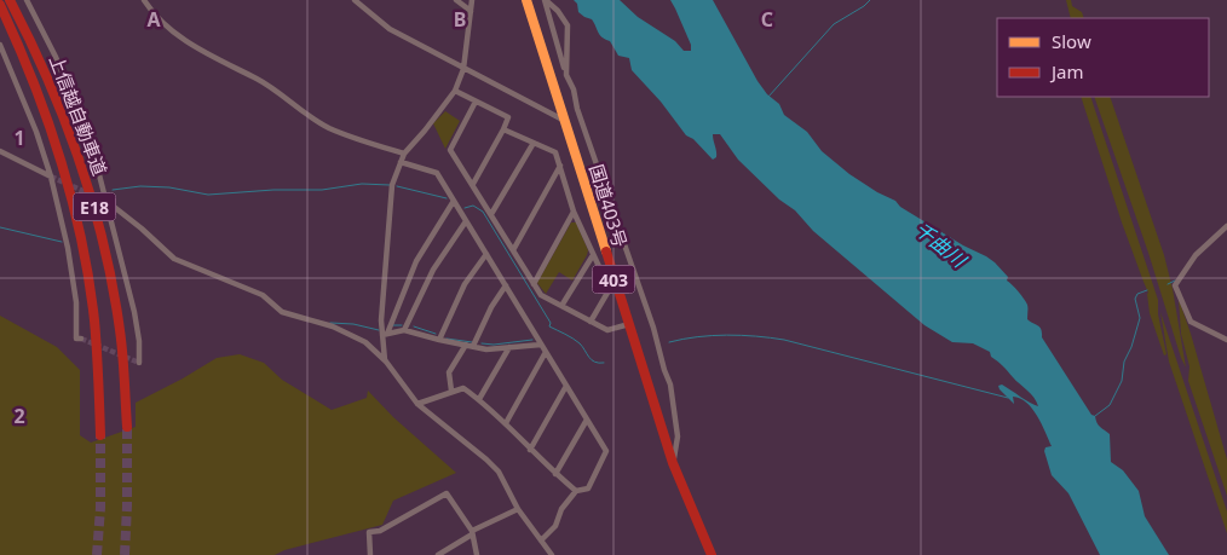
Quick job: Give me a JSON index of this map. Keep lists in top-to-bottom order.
{
  "streets": {
    "highway": [
      "上信越自動車道",
      "国道403号",
      "E18",
      "403"
    ]
  },
  "water": ["千曲川"],
  "legend": ["Slow", "Jam"],
  "grid": {
    "columns": ["A", "B", "C"],
    "rows": ["1", "2"]
  }
}
